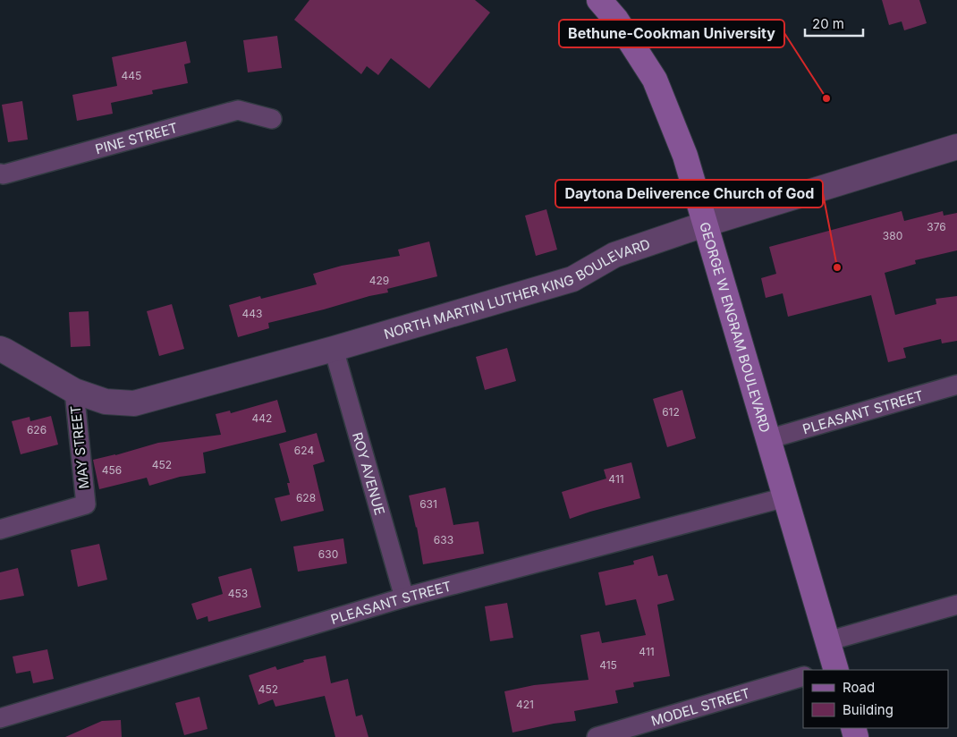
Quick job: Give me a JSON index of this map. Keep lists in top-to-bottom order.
{
  "streets": {
    "main road": ["GEORGE W ENGRAM BOULEVARD"],
    "street": [
      "PINE STREET",
      "NORTH MARTIN LUTHER KING BOULEVARD",
      "PLEASANT STREET",
      "MAY STREET",
      "ROY AVENUE",
      "MODEL STREET"
    ]
  },
  "crossings": [
    ["NORTH MARTIN LUTHER KING BOULEVARD", "GEORGE W ENGRAM BOULEVARD"],
    ["NORTH MARTIN LUTHER KING BOULEVARD", "MAY STREET"],
    ["NORTH MARTIN LUTHER KING BOULEVARD", "ROY AVENUE"],
    ["GEORGE W ENGRAM BOULEVARD", "PLEASANT STREET"],
    ["PLEASANT STREET", "ROY AVENUE"]
  ],
  "places": ["Bethune-Cookman University", "Daytona Deliverence Church of God"],
  "house_numbers": [
    "445",
    "376",
    "380",
    "429",
    "443",
    "612",
    "442",
    "626",
    "624",
    "452",
    "456",
    "411",
    "628",
    "631",
    "633",
    "630",
    "453",
    "411",
    "415",
    "452",
    "421"
  ],
  "legend": ["Road", "Building"],
  "scale_bar": "20 m"
}
